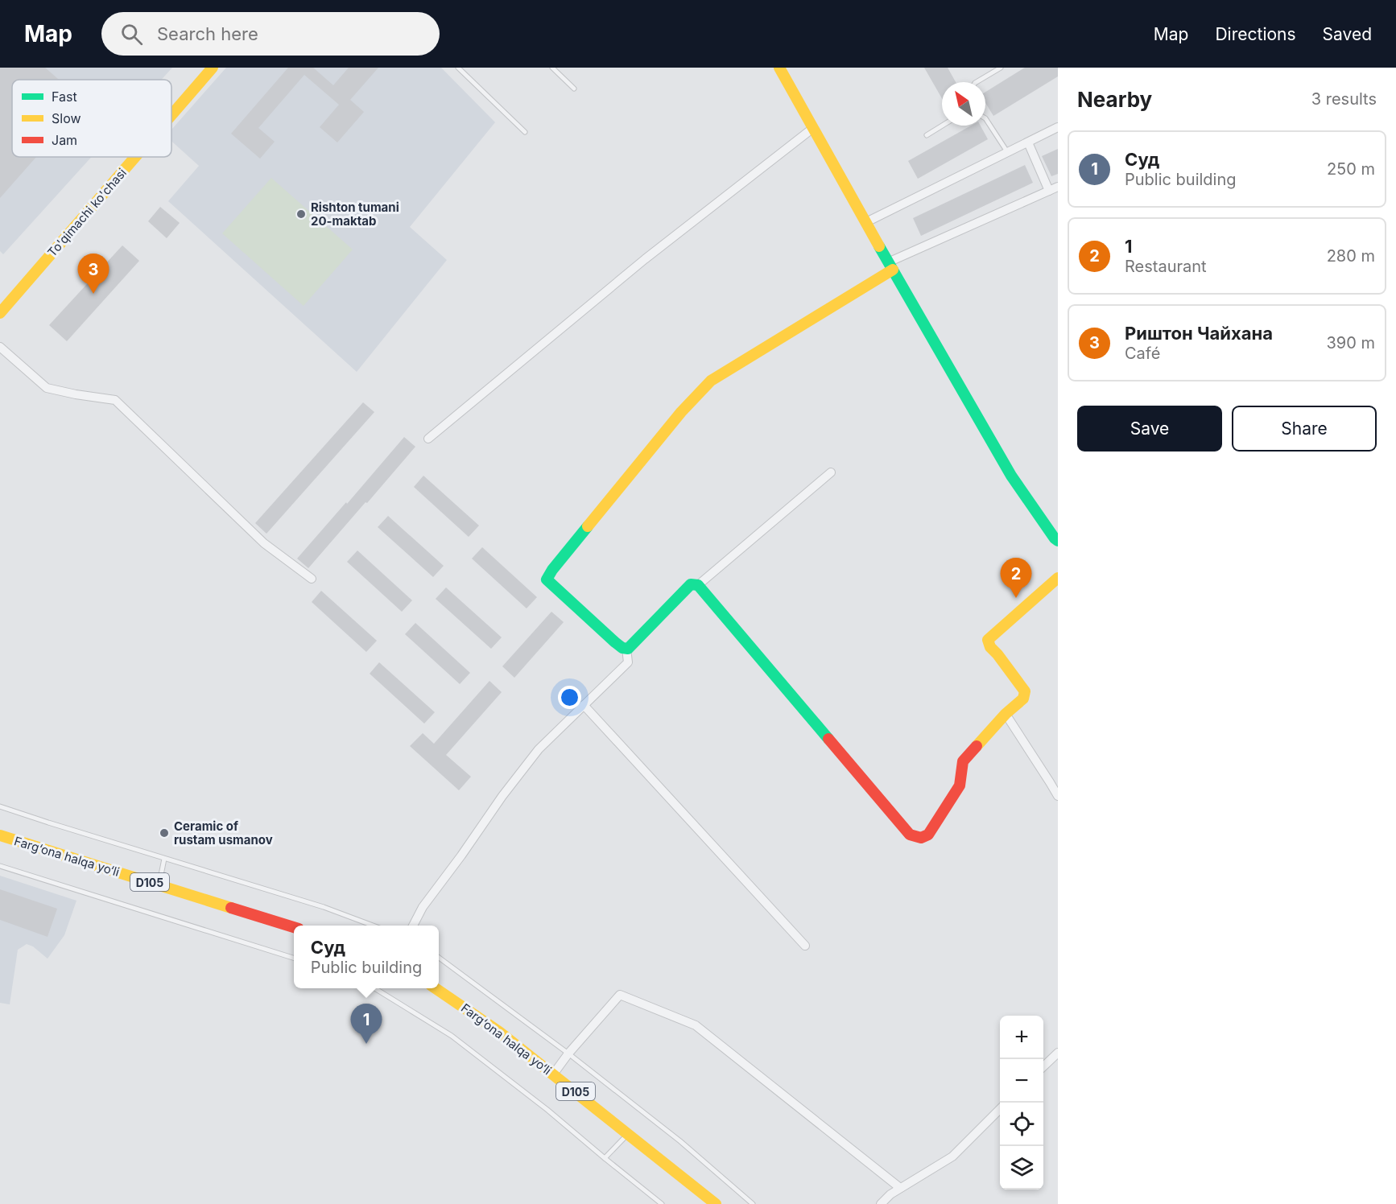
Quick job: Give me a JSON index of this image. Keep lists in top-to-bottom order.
{
  "streets": {
    "street": ["To'qimachi ko'chasi", "Farg‘ona halqa yo‘li", "D105"]
  },
  "places": ["Rishton tumani 20-maktab", "Ceramic of rustam usmanov"],
  "legend": ["Fast", "Slow", "Jam"],
  "north": "top left",
  "page": {
    "header": "Map",
    "search": "Search here",
    "nav": ["Map", "Directions", "Saved"],
    "heading": ["Nearby", "3 results"],
    "list": [
      {
        "mark": "1",
        "name": "Суд",
        "note": "Public building",
        "value": "250 m"
      },
      {
        "mark": "2",
        "name": "1",
        "note": "Restaurant",
        "value": "280 m"
      },
      {
        "mark": "3",
        "name": "Риштон Чайхана",
        "note": "Café",
        "value": "390 m"
      }
    ],
    "pins": ["3", "2", "1"],
    "buttons": ["Save", "Share"],
    "popup": ["Суд", "Public building"],
    "map_buttons": ["+", "−"]
  }
}
